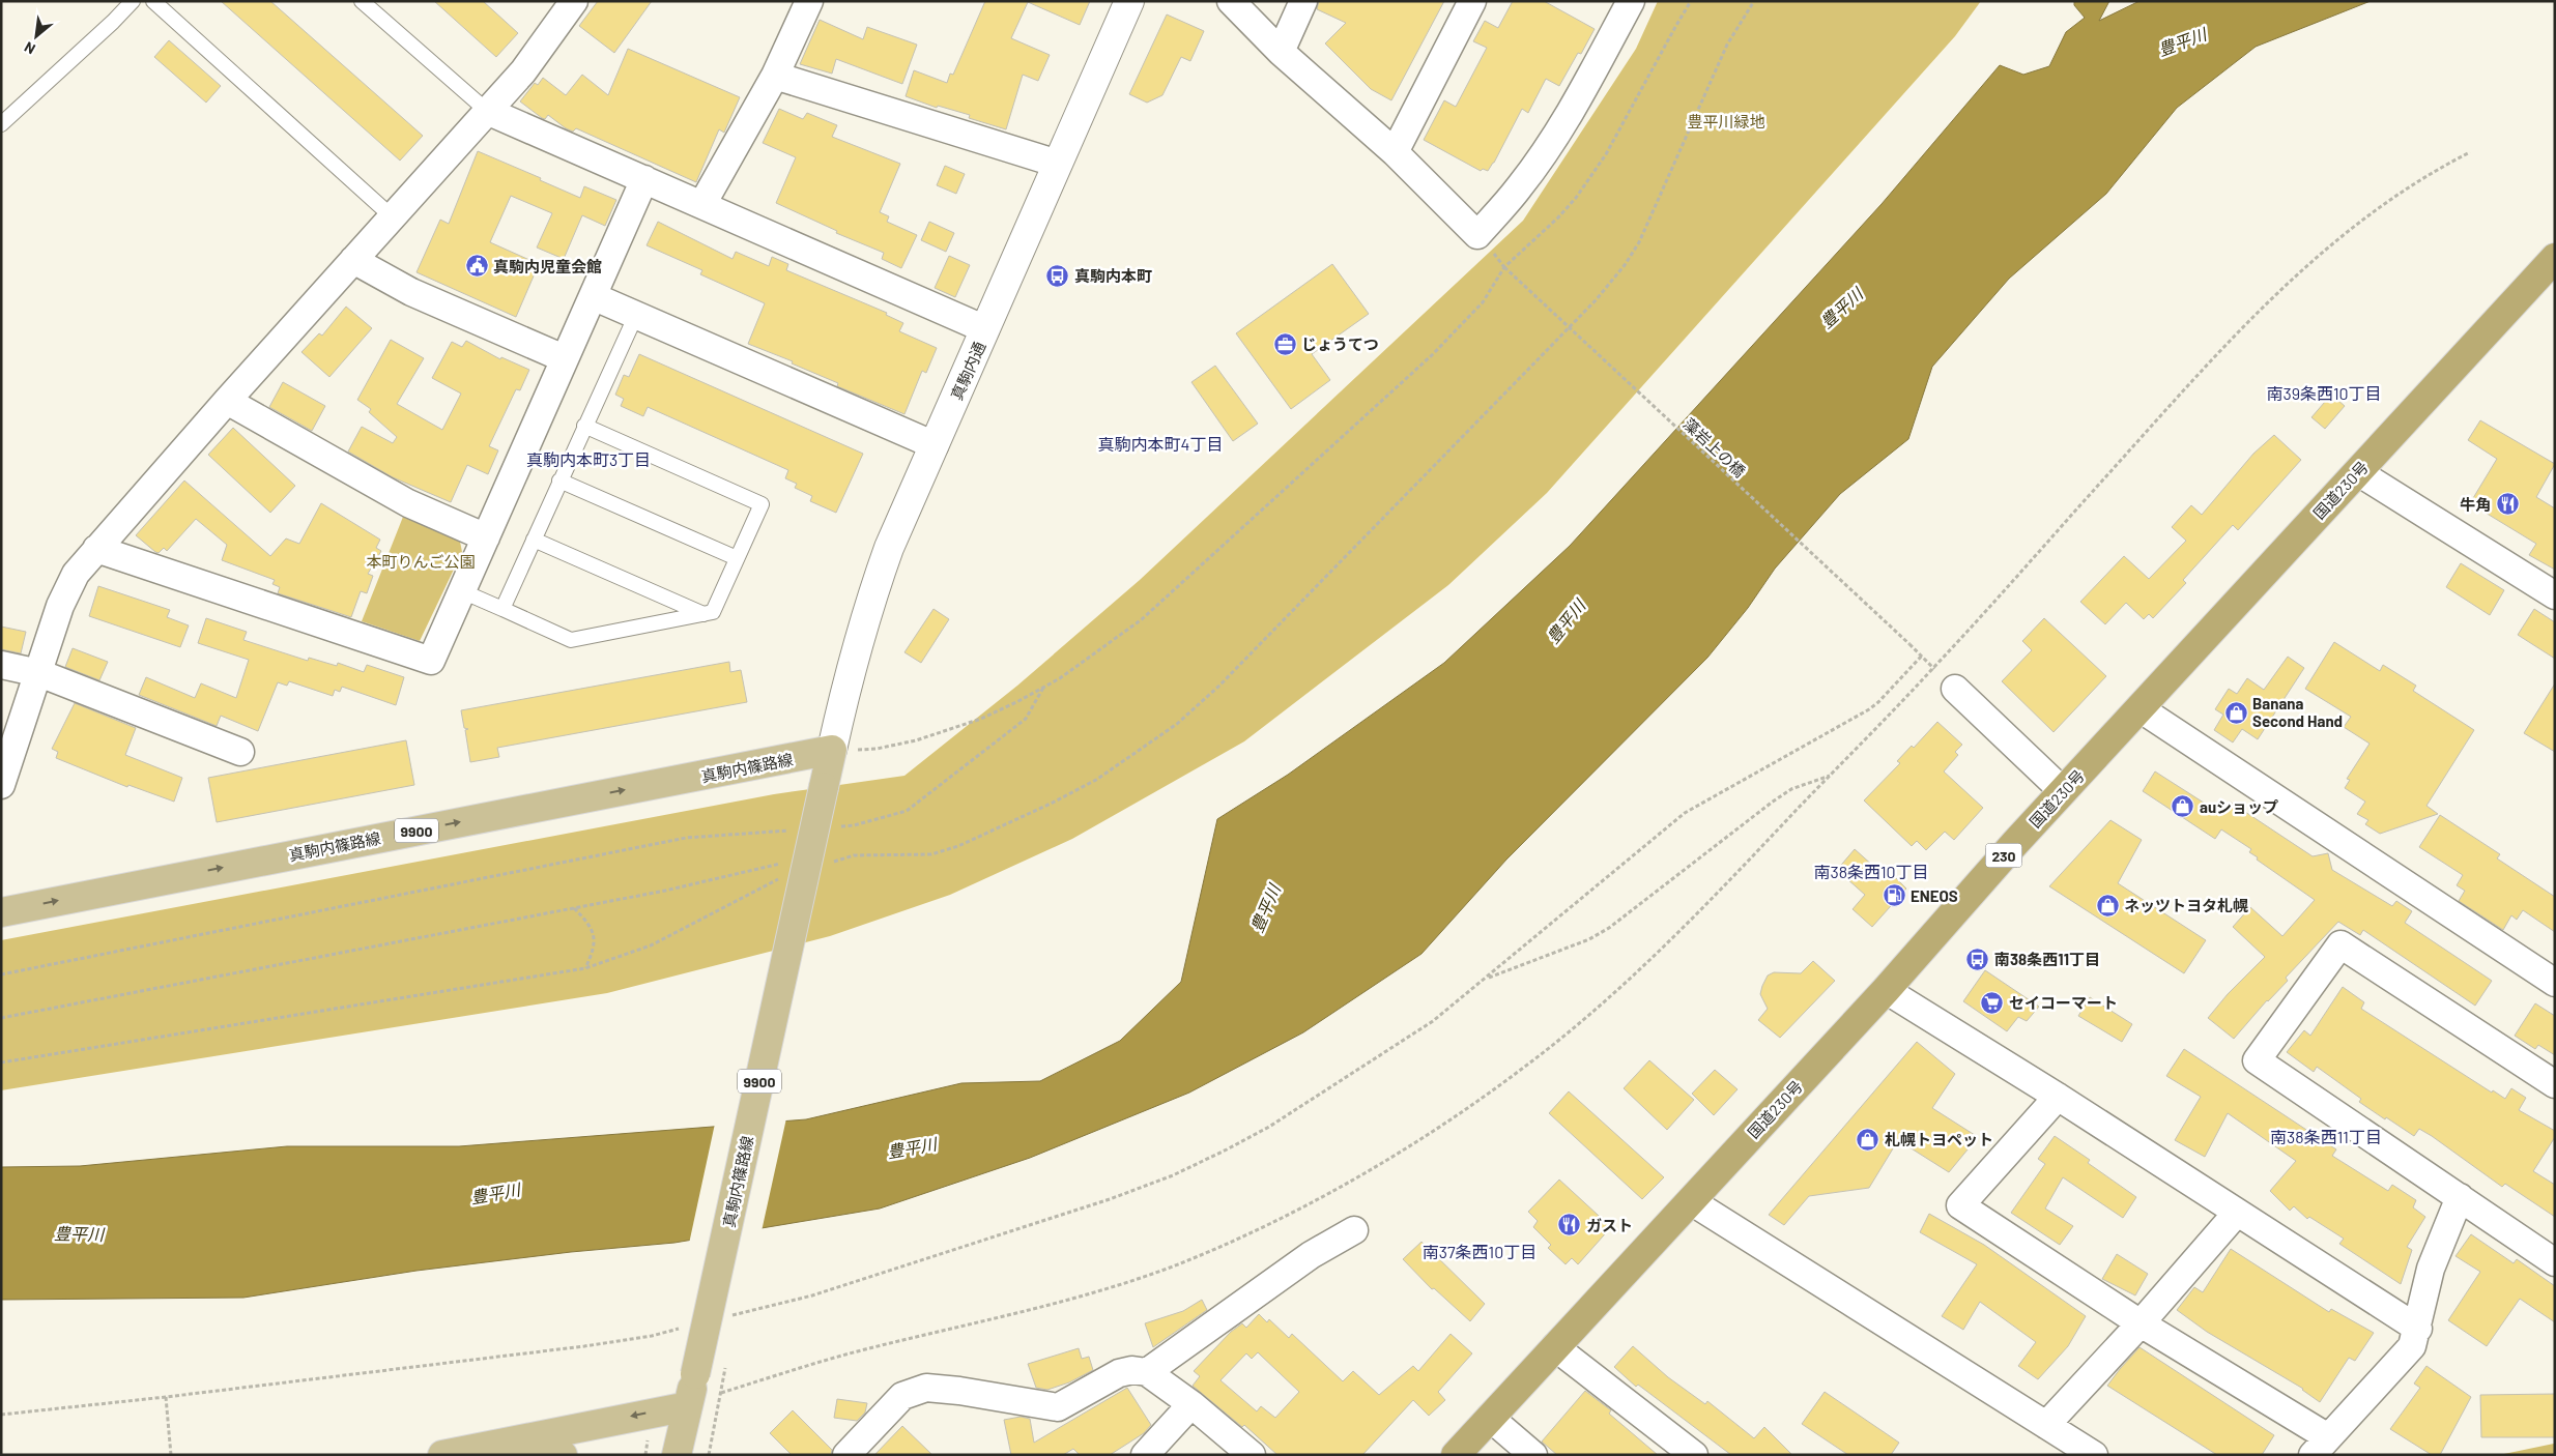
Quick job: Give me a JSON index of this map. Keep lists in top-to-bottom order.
{
  "streets": {
    "highway": ["国道230号", "230"],
    "main road": ["真駒内篠路線", "9900"],
    "street": ["真駒内通"],
    "path": ["藻岩上の橋"]
  },
  "crossings": [
    ["真駒内通", "真駒内篠路線"]
  ],
  "one_way": ["真駒内篠路線"],
  "districts": [
    "南39条西10丁目",
    "真駒内本町4丁目",
    "真駒内本町3丁目",
    "南38条西10丁目",
    "南38条西11丁目",
    "南37条西10丁目"
  ],
  "water": ["豊平川"],
  "parks": ["豊平川緑地", "本町りんご公園"],
  "places": {
    "public building": ["真駒内児童会館"],
    "bus stop": ["真駒内本町", "南38条西11丁目"],
    "office": ["じょうてつ"],
    "restaurant": ["牛角", "ガスト"],
    "shop": [
      "Banana Second Hand",
      "auショップ",
      "ネッツトヨタ札幌",
      "札幌トヨペット"
    ],
    "fuel station": ["ENEOS"],
    "supermarket": ["セイコーマート"]
  },
  "north": "bottom left"
}
